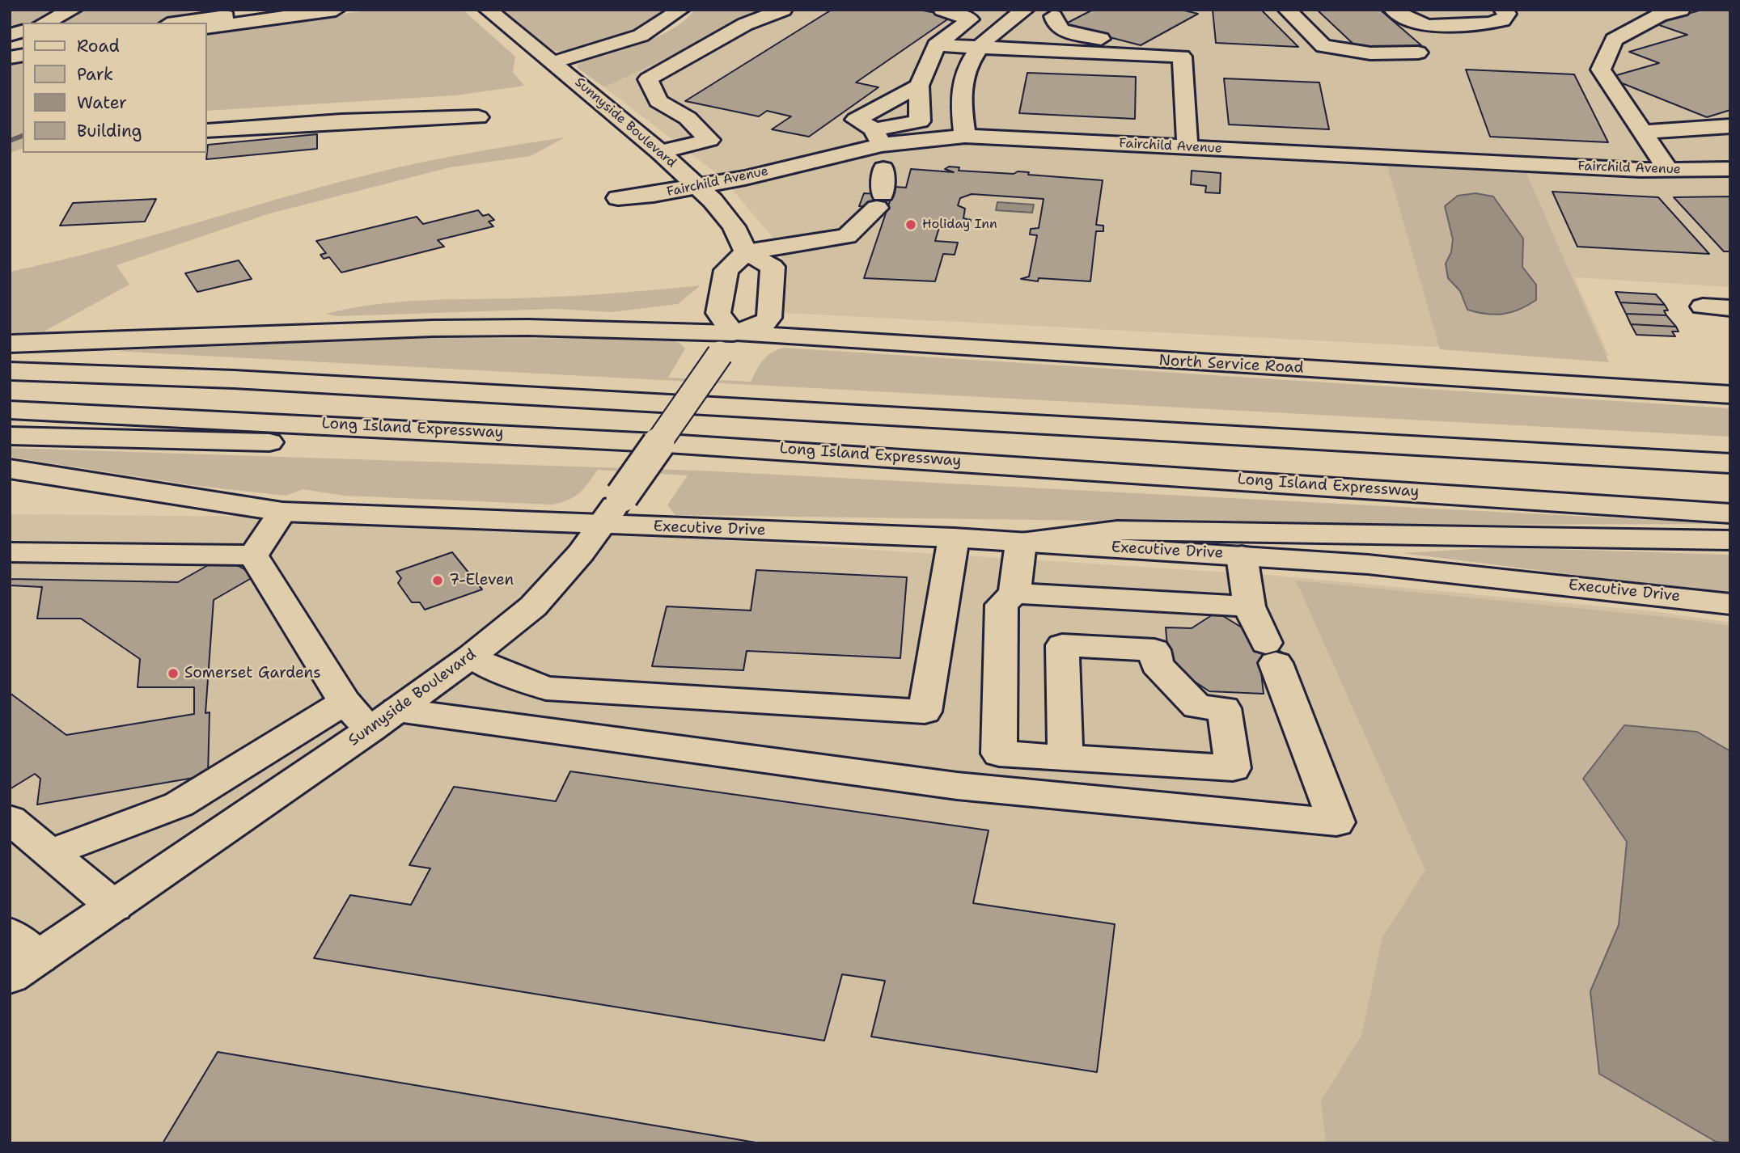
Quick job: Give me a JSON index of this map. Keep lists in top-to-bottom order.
{
  "streets": {
    "main road": [
      "Sunnyside Boulevard",
      "Fairchild Avenue",
      "North Service Road",
      "Long Island Expressway",
      "Executive Drive"
    ]
  },
  "crossings": [
    ["Sunnyside Boulevard", "Fairchild Avenue"],
    ["Sunnyside Boulevard", "North Service Road"],
    ["Sunnyside Boulevard", "Executive Drive"]
  ],
  "places": ["Holiday Inn", "7-Eleven", "Somerset Gardens"],
  "legend": [
    "Road",
    "Park",
    "Water",
    "Building"
  ]
}
